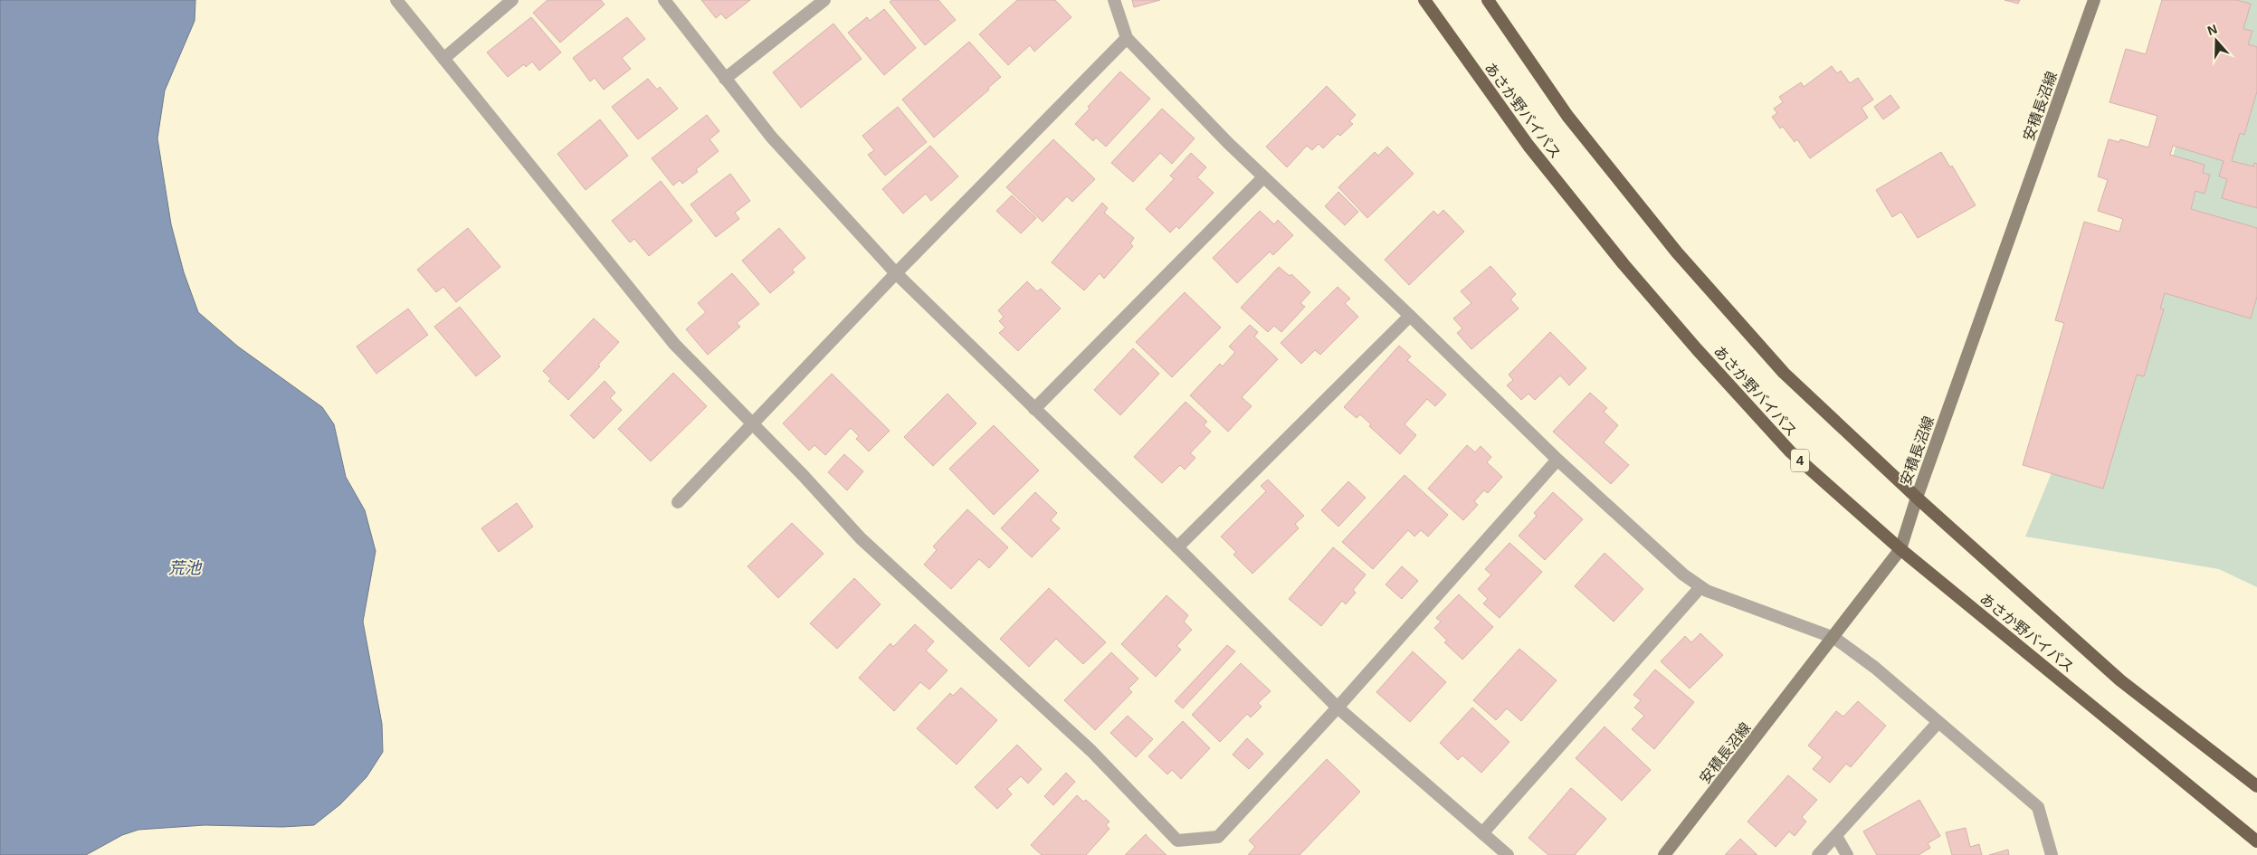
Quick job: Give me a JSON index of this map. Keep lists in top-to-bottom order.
{
  "streets": {
    "highway": ["あさか野バイパス", "4"],
    "main road": ["安積長沼線"]
  },
  "crossings": [
    ["安積長沼線", "あさか野バイパス"]
  ],
  "water": ["荒池"],
  "north": "top"
}
